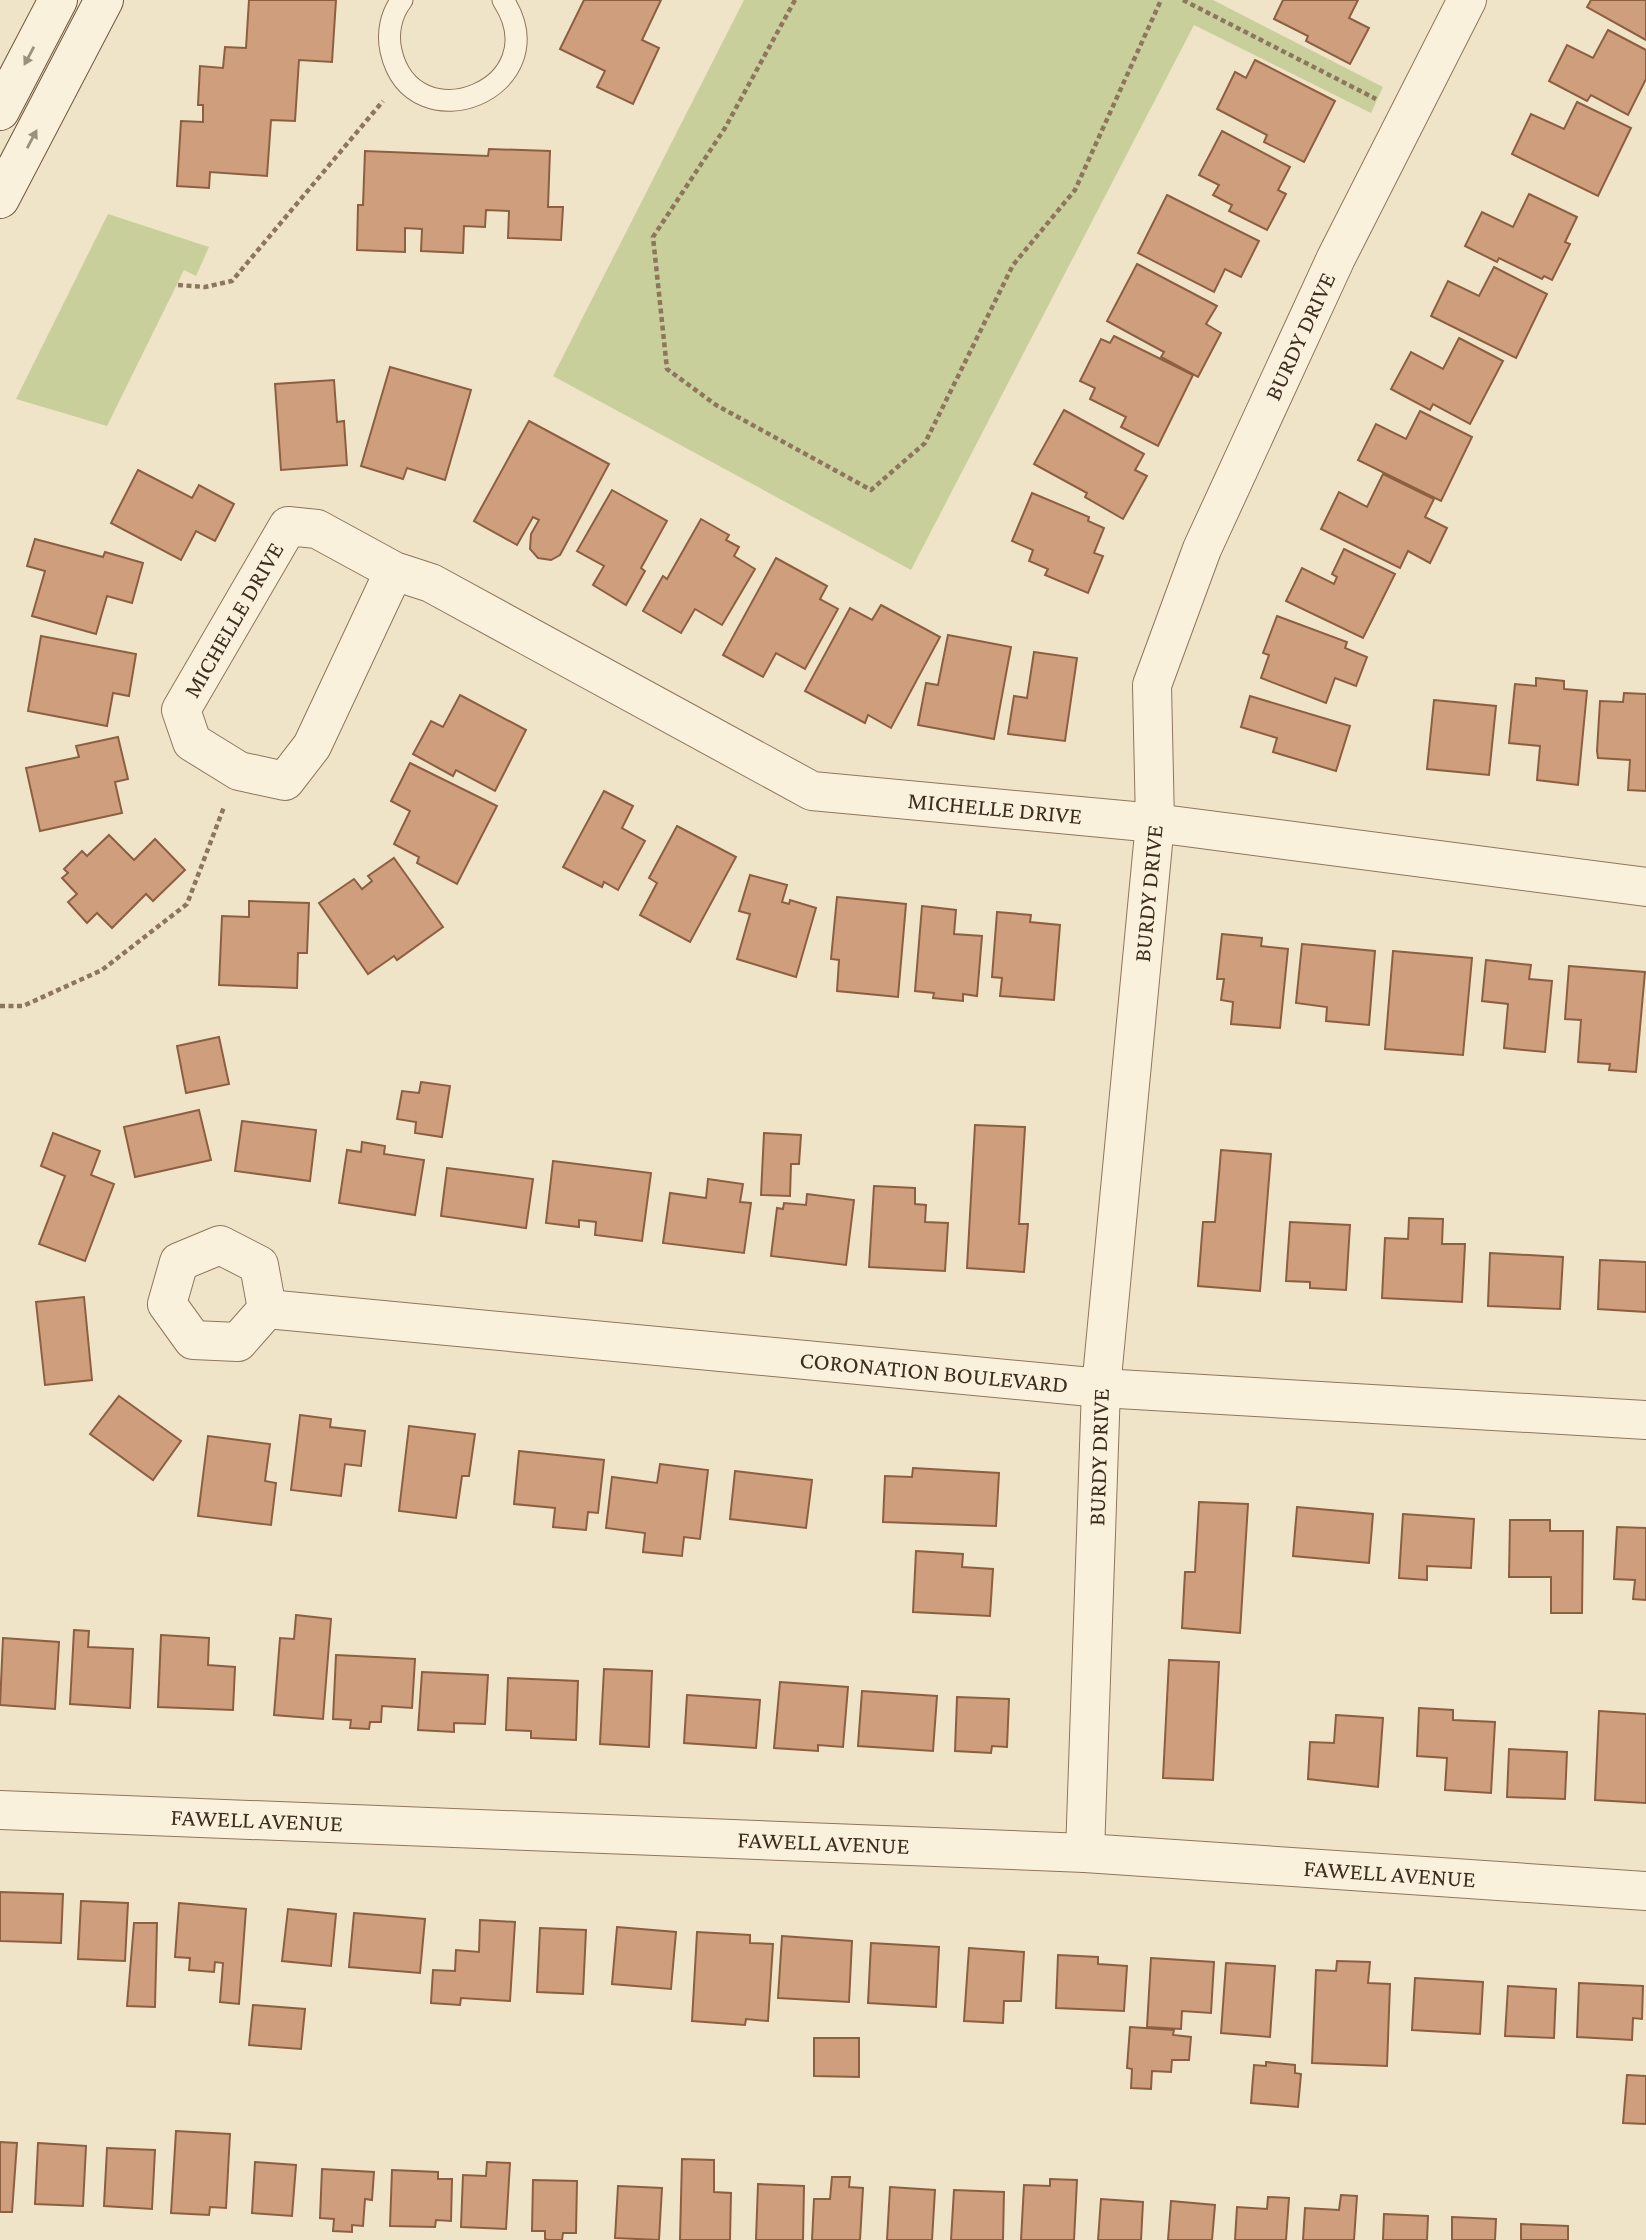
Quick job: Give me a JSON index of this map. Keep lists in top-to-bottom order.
{
  "streets": {
    "street": [
      "BURDY DRIVE",
      "MICHELLE DRIVE",
      "CORONATION BOULEVARD",
      "FAWELL AVENUE"
    ]
  },
  "crossings": [
    ["BURDY DRIVE", "MICHELLE DRIVE"],
    ["BURDY DRIVE", "CORONATION BOULEVARD"],
    ["BURDY DRIVE", "FAWELL AVENUE"]
  ]
}
